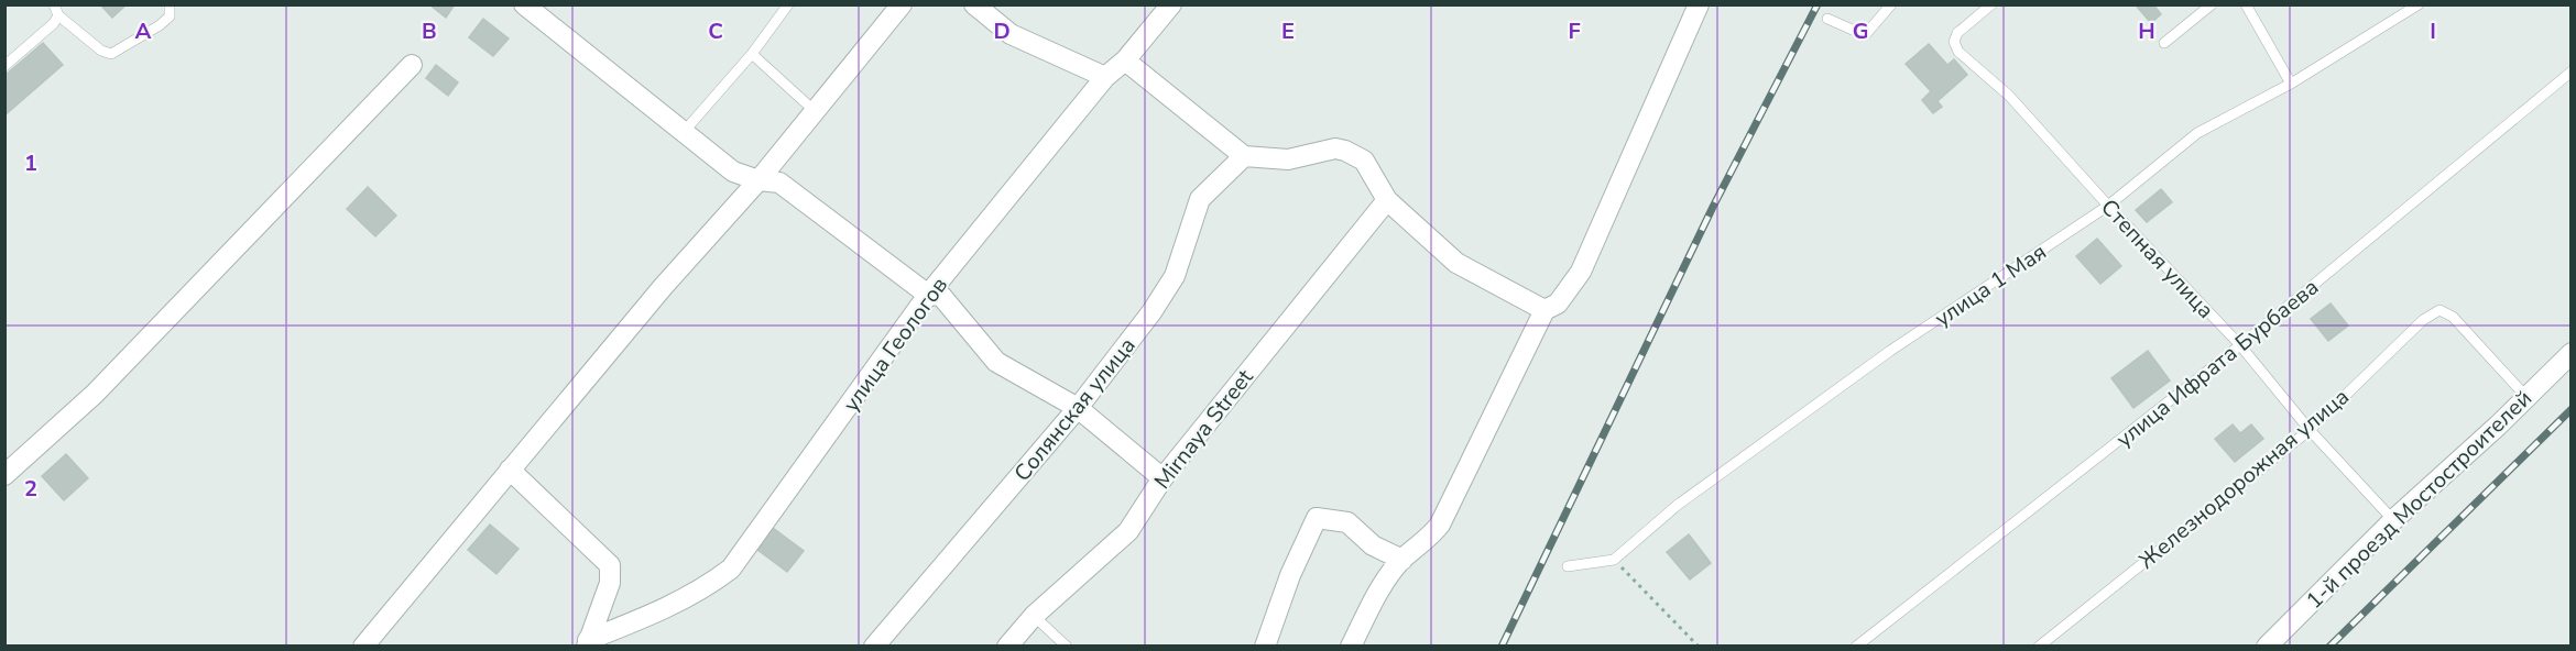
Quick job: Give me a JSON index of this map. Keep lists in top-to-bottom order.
{
  "streets": {
    "street": [
      "улица Геологов",
      "Солянская улица",
      "Mirnaya Street",
      "1-й проезд Мостостроителей"
    ],
    "lane": [
      "Степная улица",
      "улица 1 Мая",
      "улица Ифрата Бурбаева",
      "Железнодорожная улица"
    ]
  },
  "crossings": [
    ["Степная улица", "улица 1 Мая"],
    ["Степная улица", "улица Ифрата Бурбаева"],
    ["Степная улица", "Железнодорожная улица"],
    ["Степная улица", "1-й проезд Мостостроителей"],
    ["Железнодорожная улица", "1-й проезд Мостостроителей"]
  ],
  "grid": {
    "columns": [
      "A",
      "B",
      "C",
      "D",
      "E",
      "F",
      "G",
      "H",
      "I"
    ],
    "rows": ["1", "2"]
  }
}
